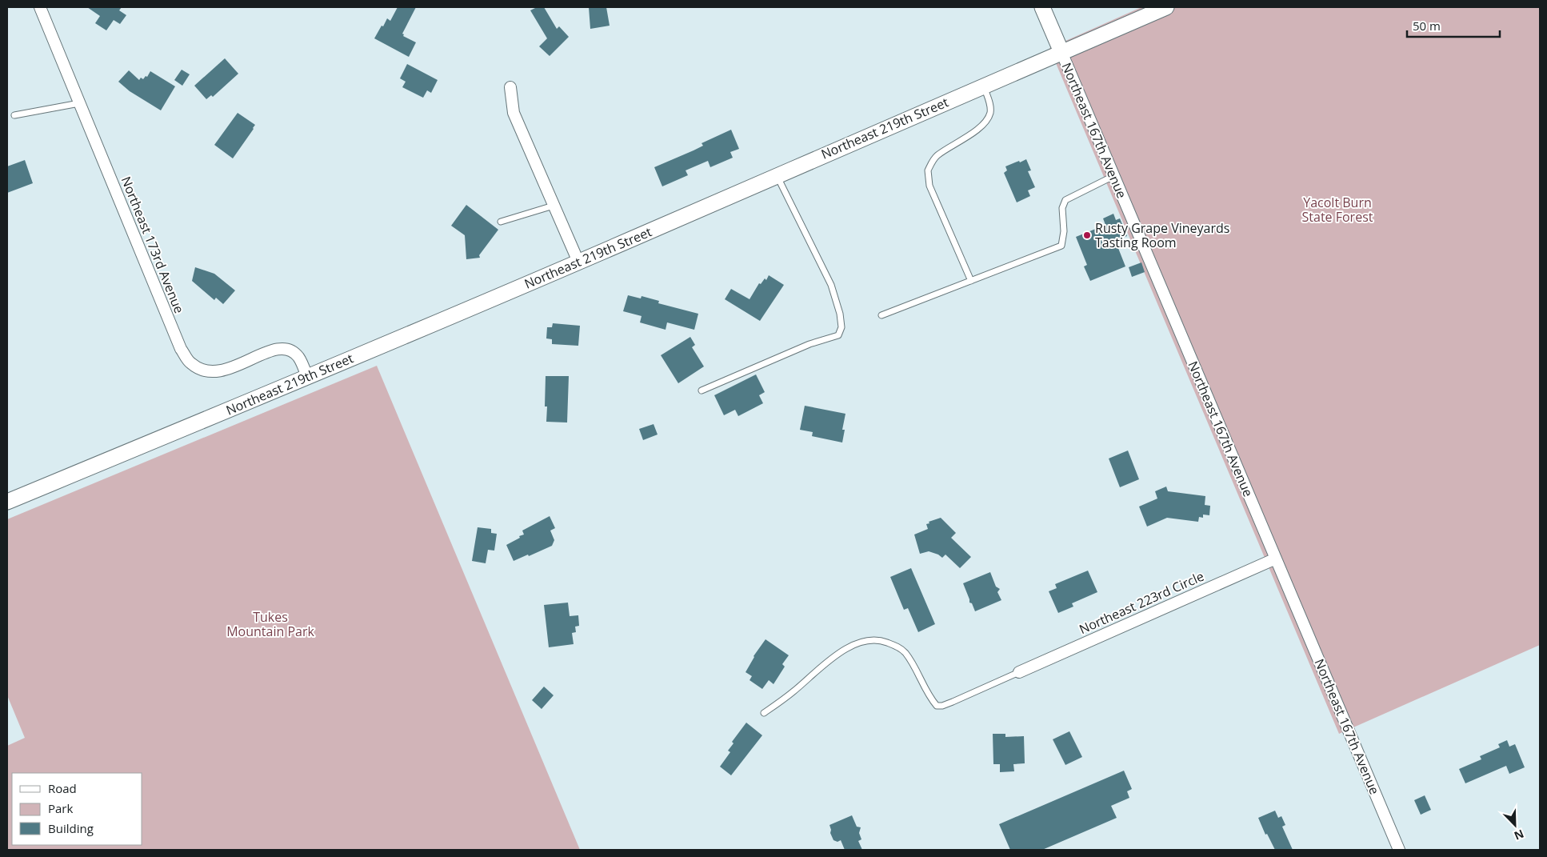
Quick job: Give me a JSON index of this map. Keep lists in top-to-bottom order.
{
  "streets": {
    "street": [
      "Northeast 219th Street",
      "Northeast 167th Avenue",
      "Northeast 173rd Avenue",
      "Northeast 223rd Circle"
    ]
  },
  "crossings": [
    ["Northeast 219th Street", "Northeast 167th Avenue"],
    ["Northeast 219th Street", "Northeast 173rd Avenue"],
    ["Northeast 167th Avenue", "Northeast 223rd Circle"]
  ],
  "parks": ["Yacolt Burn State Forest", "Tukes Mountain Park"],
  "places": ["Rusty Grape Vineyards Tasting Room"],
  "legend": ["Road", "Park", "Building"],
  "scale_bar": "50 m",
  "north": "bottom right"
}
